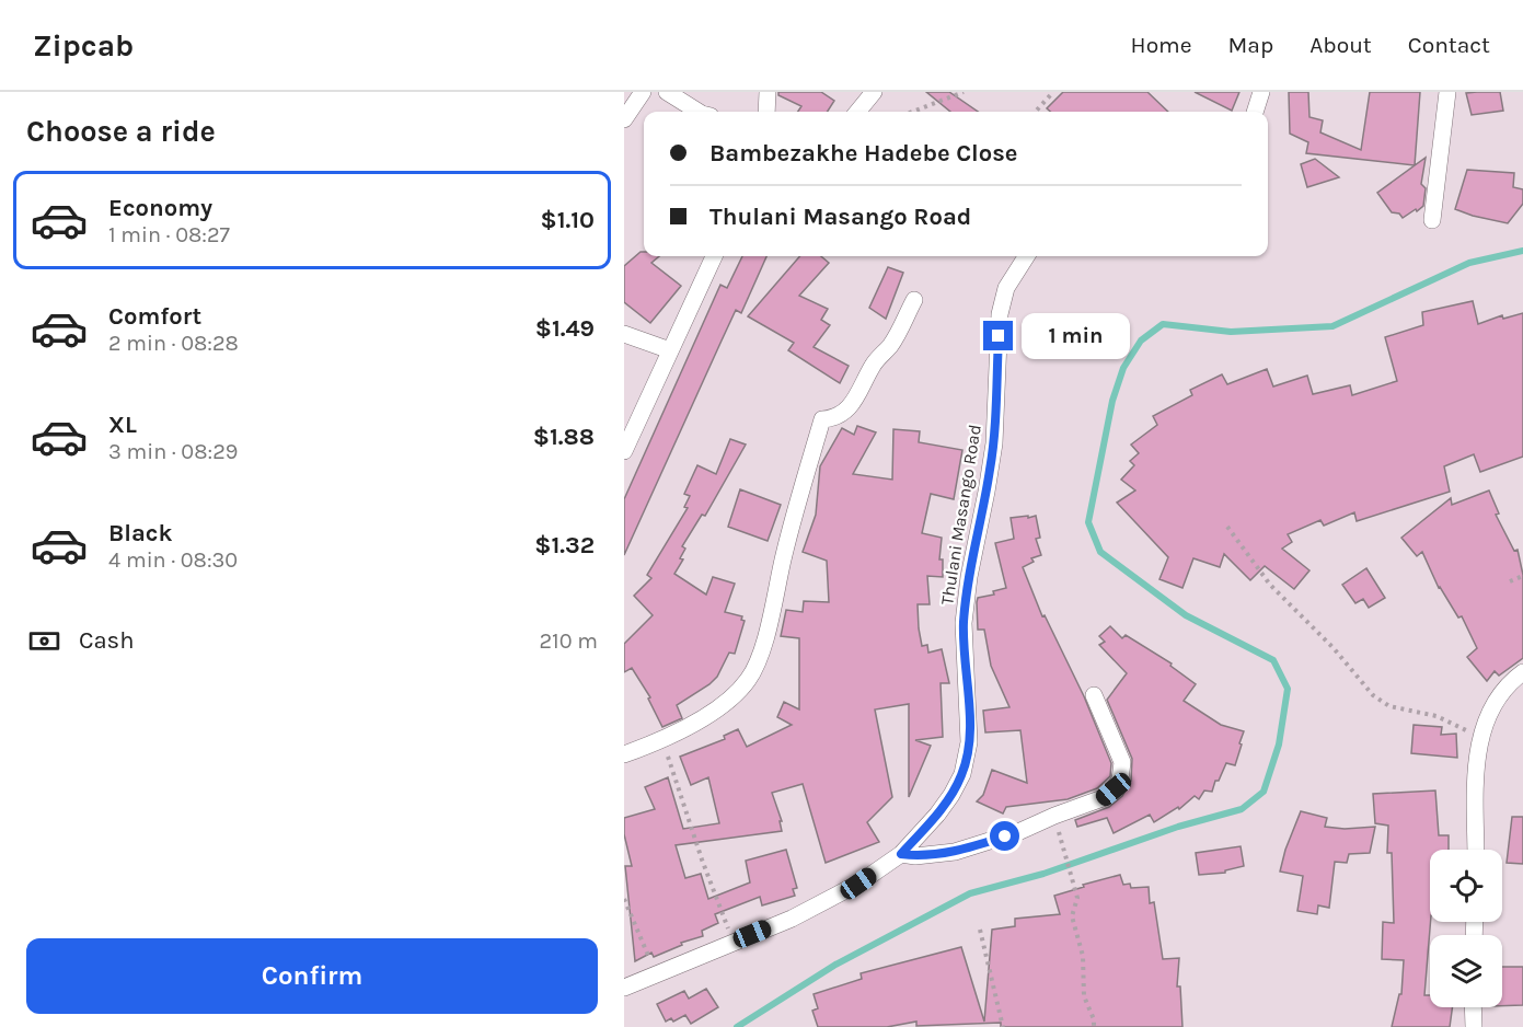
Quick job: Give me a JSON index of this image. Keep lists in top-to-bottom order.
{
  "streets": {
    "street": ["Thulani Masango Road"]
  },
  "page": {
    "header": "Zipcab",
    "nav": [
      "Home",
      "Map",
      "About",
      "Contact"
    ],
    "heading": "Choose a ride",
    "banner": ["Bambezakhe Hadebe Close", "Thulani Masango Road"],
    "list": [
      {
        "name": "Economy",
        "note": "1 min · 08:27",
        "value": "$1.10"
      },
      {
        "name": "Comfort",
        "note": "2 min · 08:28",
        "value": "$1.49"
      },
      {
        "name": "XL",
        "note": "3 min · 08:29",
        "value": "$1.88"
      },
      {
        "name": "Black",
        "note": "4 min · 08:30",
        "value": "$1.32"
      }
    ],
    "bubble": "1 min",
    "pay": ["Cash", "210 m"],
    "buttons": "Confirm"
  }
}
